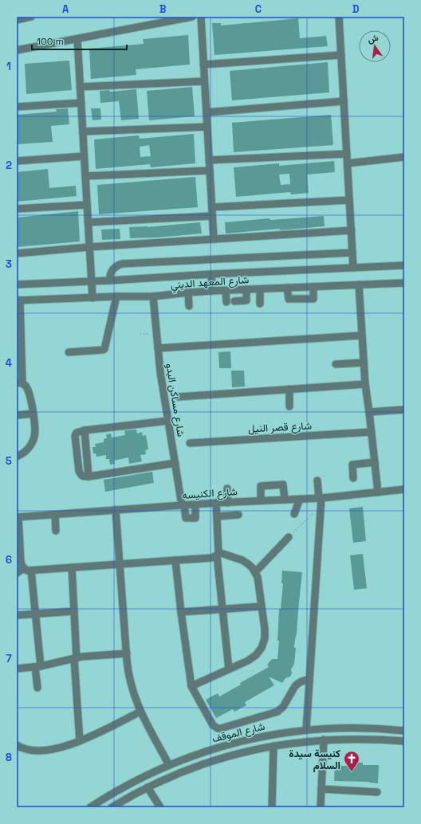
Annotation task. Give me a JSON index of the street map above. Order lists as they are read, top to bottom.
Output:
{
  "streets": {
    "street": [
      "شارع المعهد الديني",
      "شارع مساكن البدو",
      "شارع قصر النيل",
      "شارع الكنيسه",
      "شارع الموقف"
    ]
  },
  "crossings": [
    ["شارع المعهد الديني", "شارع مساكن البدو"],
    ["شارع مساكن البدو", "شارع الكنيسه"]
  ],
  "places": {
    "church": ["كنيسة سيدة السلام"]
  },
  "scale_bar": "100 m",
  "north": "top",
  "grid": {
    "columns": [
      "A",
      "B",
      "C",
      "D"
    ],
    "rows": [
      "1",
      "2",
      "3",
      "4",
      "5",
      "6",
      "7",
      "8"
    ]
  }
}
